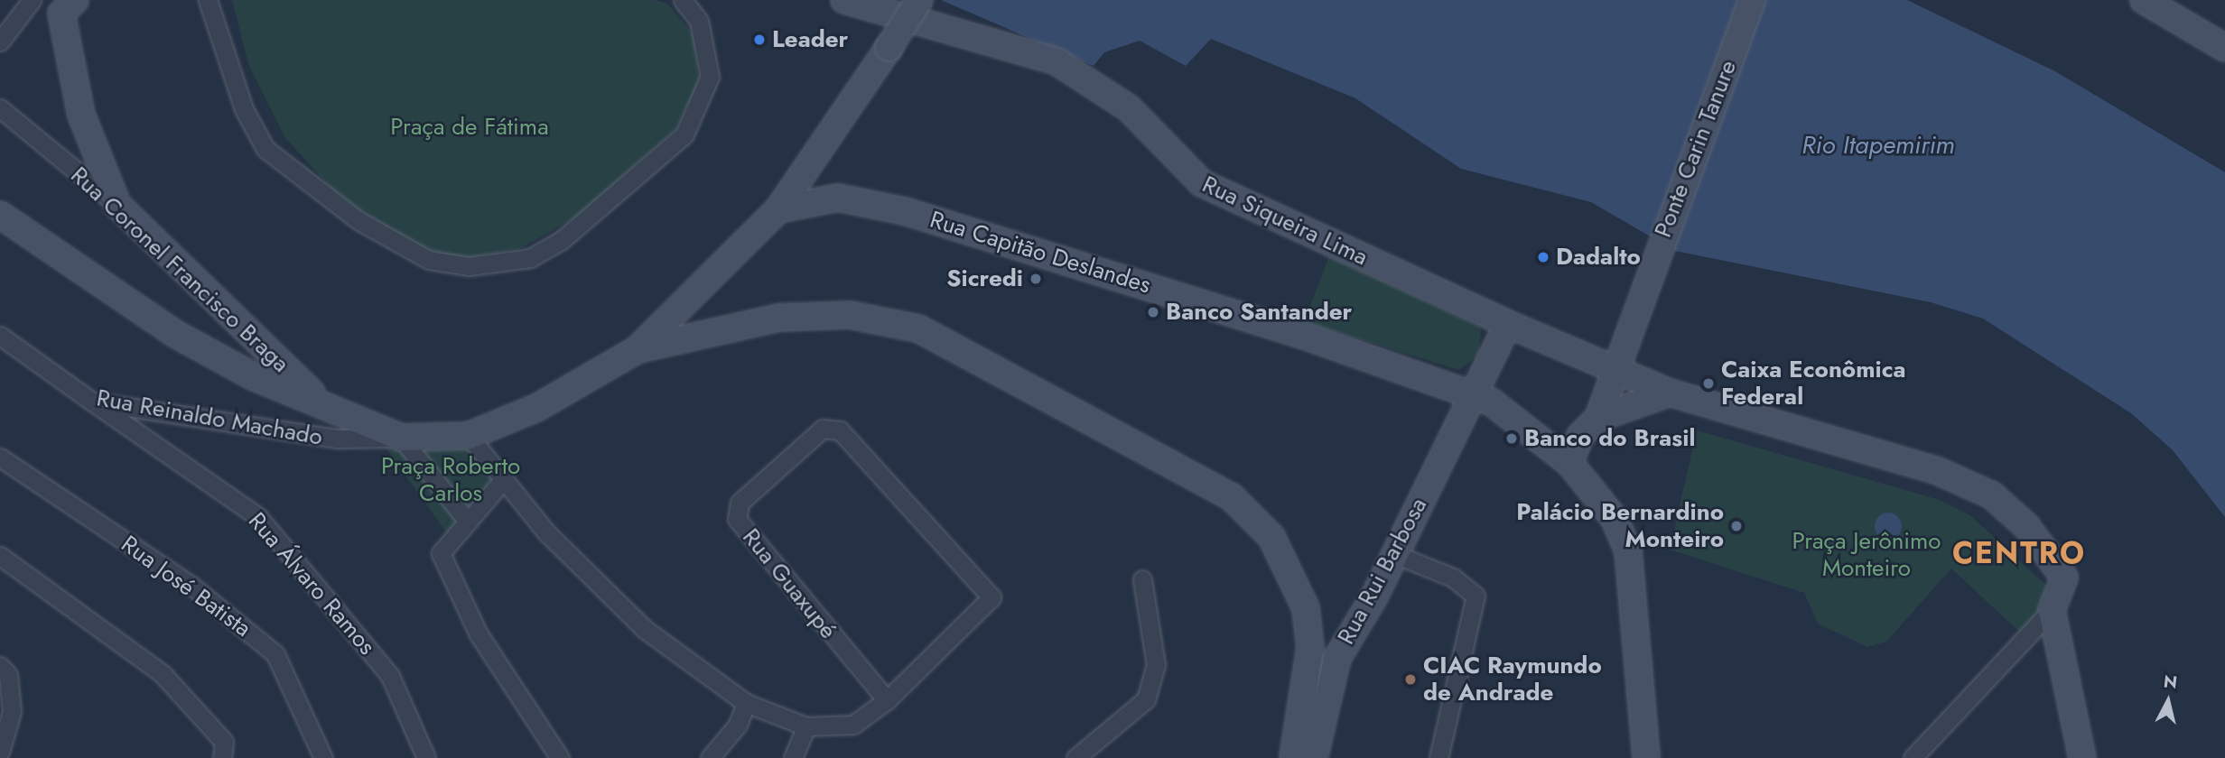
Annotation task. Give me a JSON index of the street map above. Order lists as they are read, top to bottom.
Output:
{
  "streets": {
    "main road": [
      "Ponte Carin Tanure",
      "Rua Siqueira Lima",
      "Rua Capitão Deslandes",
      "Rua Coronel Francisco Braga",
      "Rua Rui Barbosa"
    ],
    "street": [
      "Rua Reinaldo Machado",
      "Rua Álvaro Ramos",
      "Rua Guaxupé",
      "Rua José Batista"
    ]
  },
  "crossings": [
    ["Rua Capitão Deslandes", "Rua Rui Barbosa"],
    ["Rua Reinaldo Machado", "Rua Álvaro Ramos"]
  ],
  "districts": ["CENTRO"],
  "water": ["Rio Itapemirim"],
  "parks": ["Praça de Fátima", "Praça Roberto Carlos", "Praça Jerônimo Monteiro"],
  "places": [
    "Leader",
    "Dadalto",
    "Sicredi",
    "Banco Santander",
    "Caixa Econômica Federal",
    "Banco do Brasil",
    "Palácio Bernardino Monteiro",
    "CIAC Raymundo de Andrade"
  ],
  "north": "top"
}
